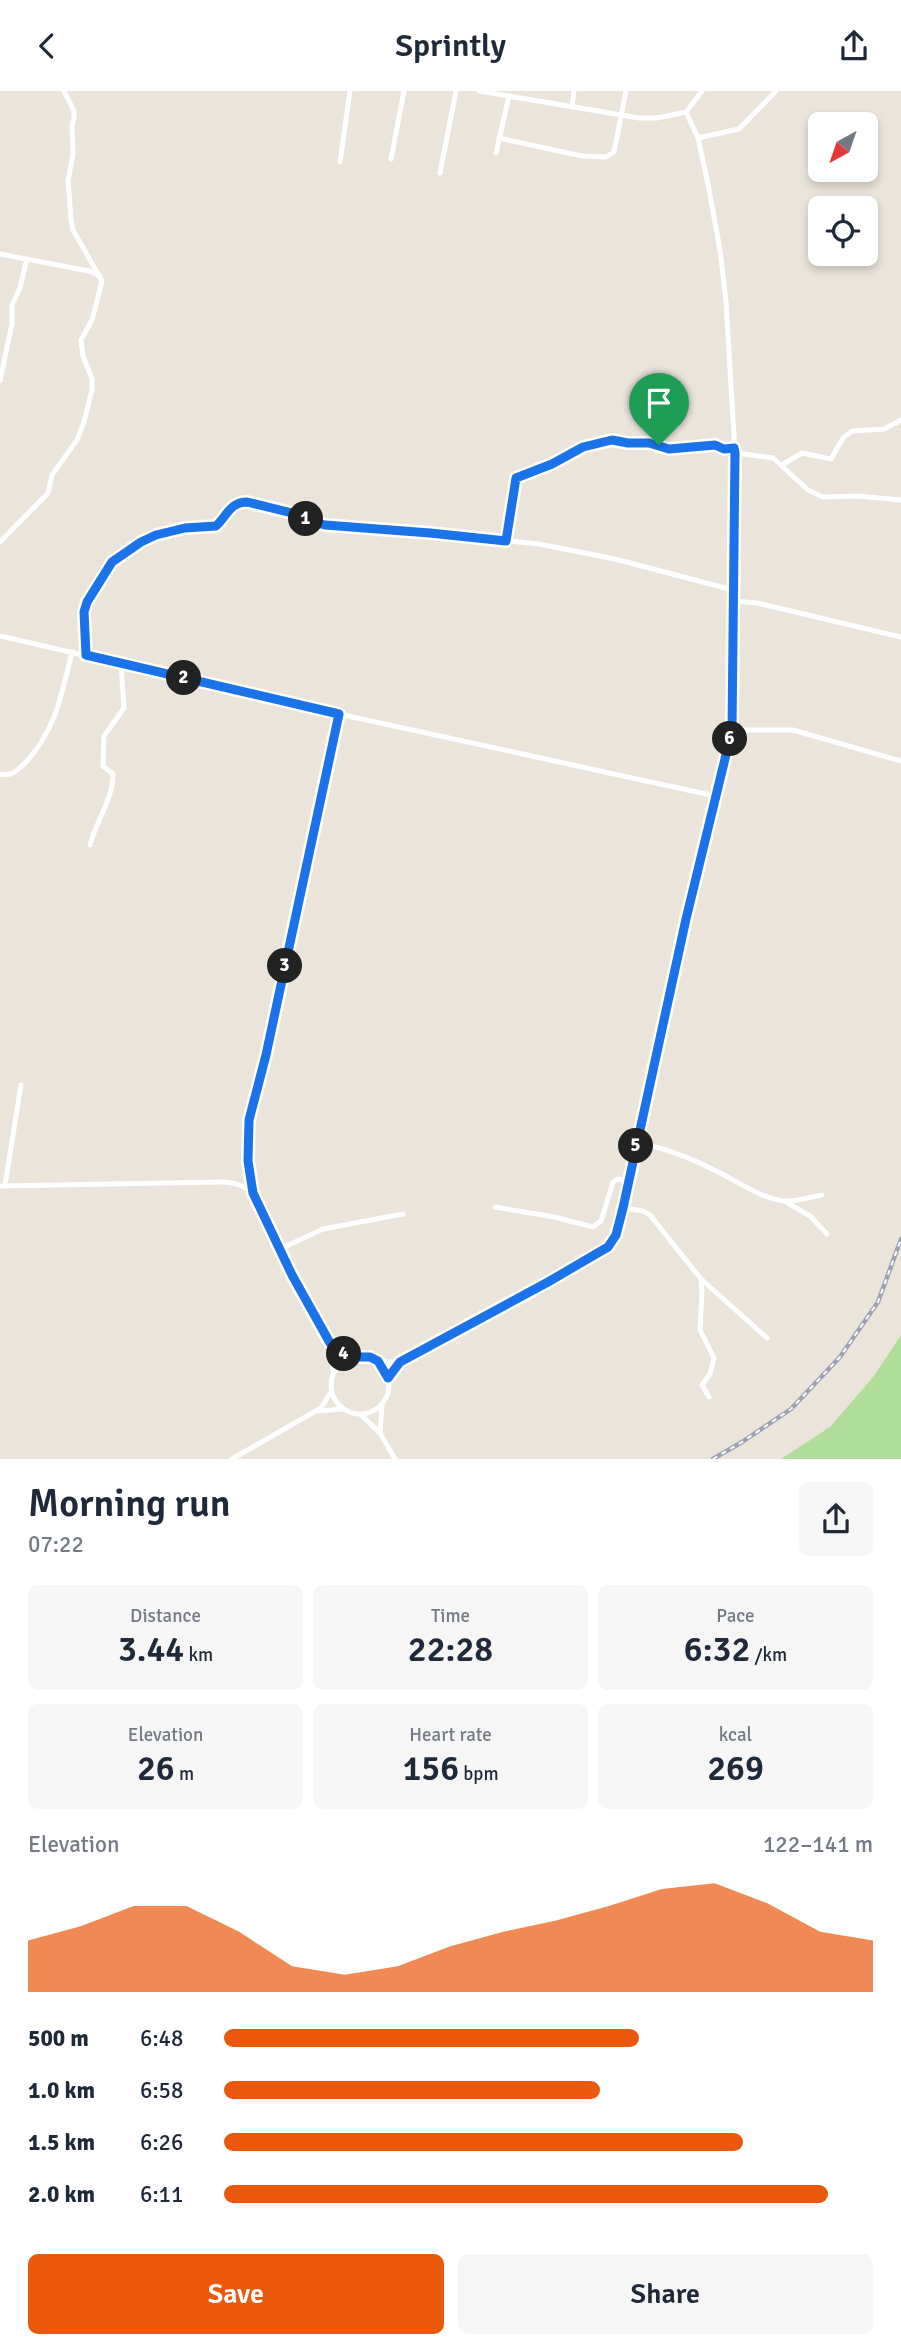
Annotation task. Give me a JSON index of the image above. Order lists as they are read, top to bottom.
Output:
{
  "north": "bottom left",
  "page": {
    "header": "Sprintly",
    "pins": [
      "1",
      "2",
      "6",
      "3",
      "5",
      "4"
    ],
    "heading": ["Morning run", "07:22"],
    "stats": [
      ["Distance", "3.44 km"],
      ["Time", "22:28"],
      ["Pace", "6:32 /km"],
      ["Elevation", "26 m"],
      ["Heart rate", "156 bpm"],
      ["kcal", "269"]
    ],
    "chart": ["Elevation", "122–141 m"],
    "list": [
      {
        "name": "500 m",
        "note": "6:48"
      },
      {
        "name": "1.0 km",
        "note": "6:58"
      },
      {
        "name": "1.5 km",
        "note": "6:26"
      },
      {
        "name": "2.0 km",
        "note": "6:11"
      }
    ],
    "buttons": ["Save", "Share"]
  }
}
